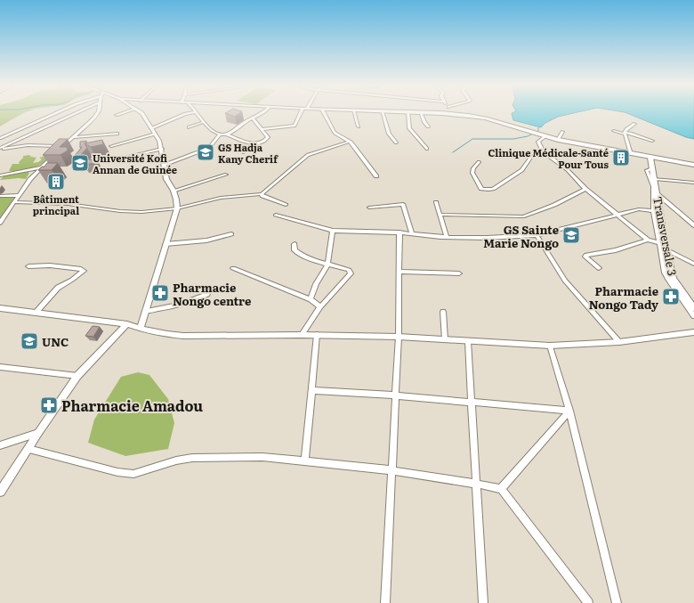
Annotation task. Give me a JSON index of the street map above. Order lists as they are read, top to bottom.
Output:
{
  "streets": {
    "main road": ["Transversale 3"]
  },
  "places": {
    "school or university": [
      "GS Hadja Kany Cherif",
      "Université Kofi Annan de Guinée",
      "GS Sainte Marie Nongo",
      "UNC"
    ],
    "building": ["Clinique Médicale-Santé Pour Tous", "Bâtiment principal"],
    "pharmacy": ["Pharmacie Nongo centre", "Pharmacie Nongo Tady", "Pharmacie Amadou"]
  }
}
